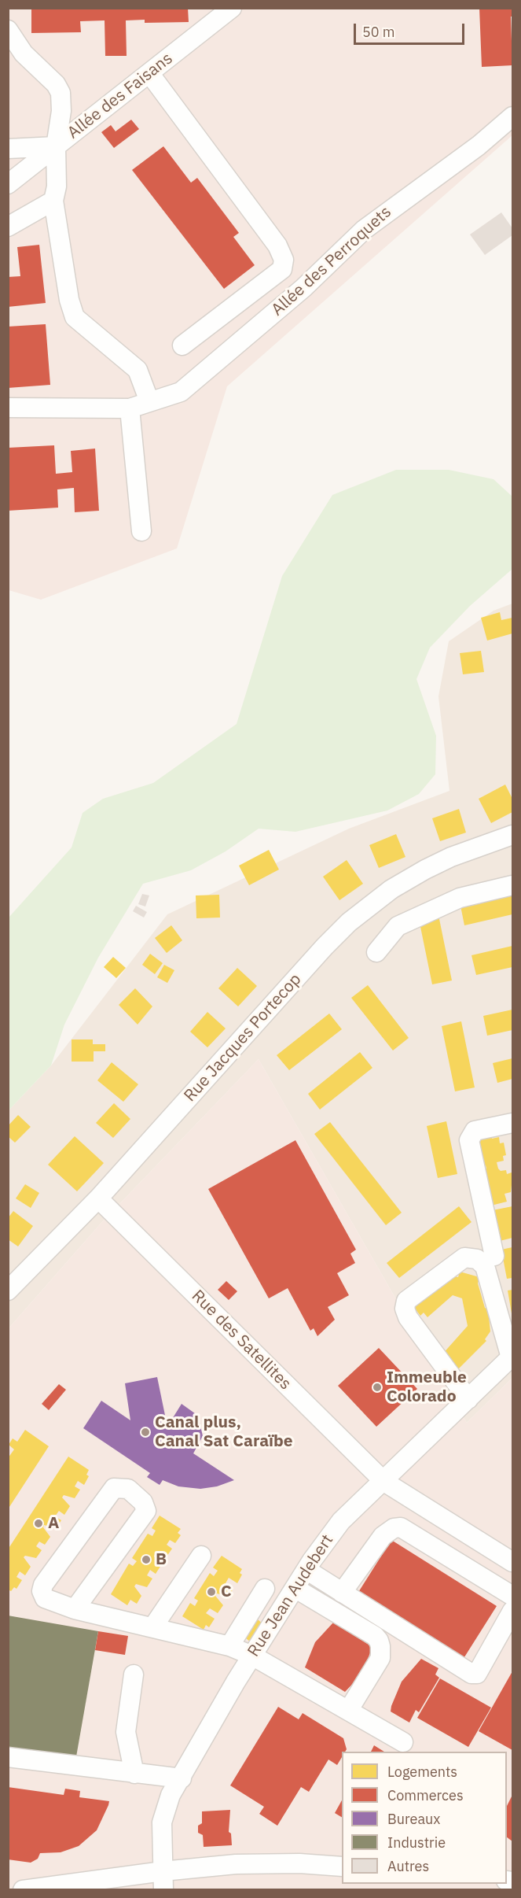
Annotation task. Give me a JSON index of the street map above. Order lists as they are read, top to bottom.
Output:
{
  "streets": {
    "street": [
      "Allée des Faisans",
      "Allée des Perroquets",
      "Rue Jacques Portecop",
      "Rue des Satellites",
      "Rue Jean Audebert"
    ]
  },
  "crossings": [
    ["Rue Jacques Portecop", "Rue des Satellites"],
    ["Rue des Satellites", "Rue Jean Audebert"]
  ],
  "places": [
    "Immeuble Colorado",
    "Canal plus, Canal Sat Caraïbe",
    "A",
    "B",
    "C"
  ],
  "legend": [
    "Logements",
    "Commerces",
    "Bureaux",
    "Industrie",
    "Autres"
  ],
  "scale_bar": "50 m"
}
